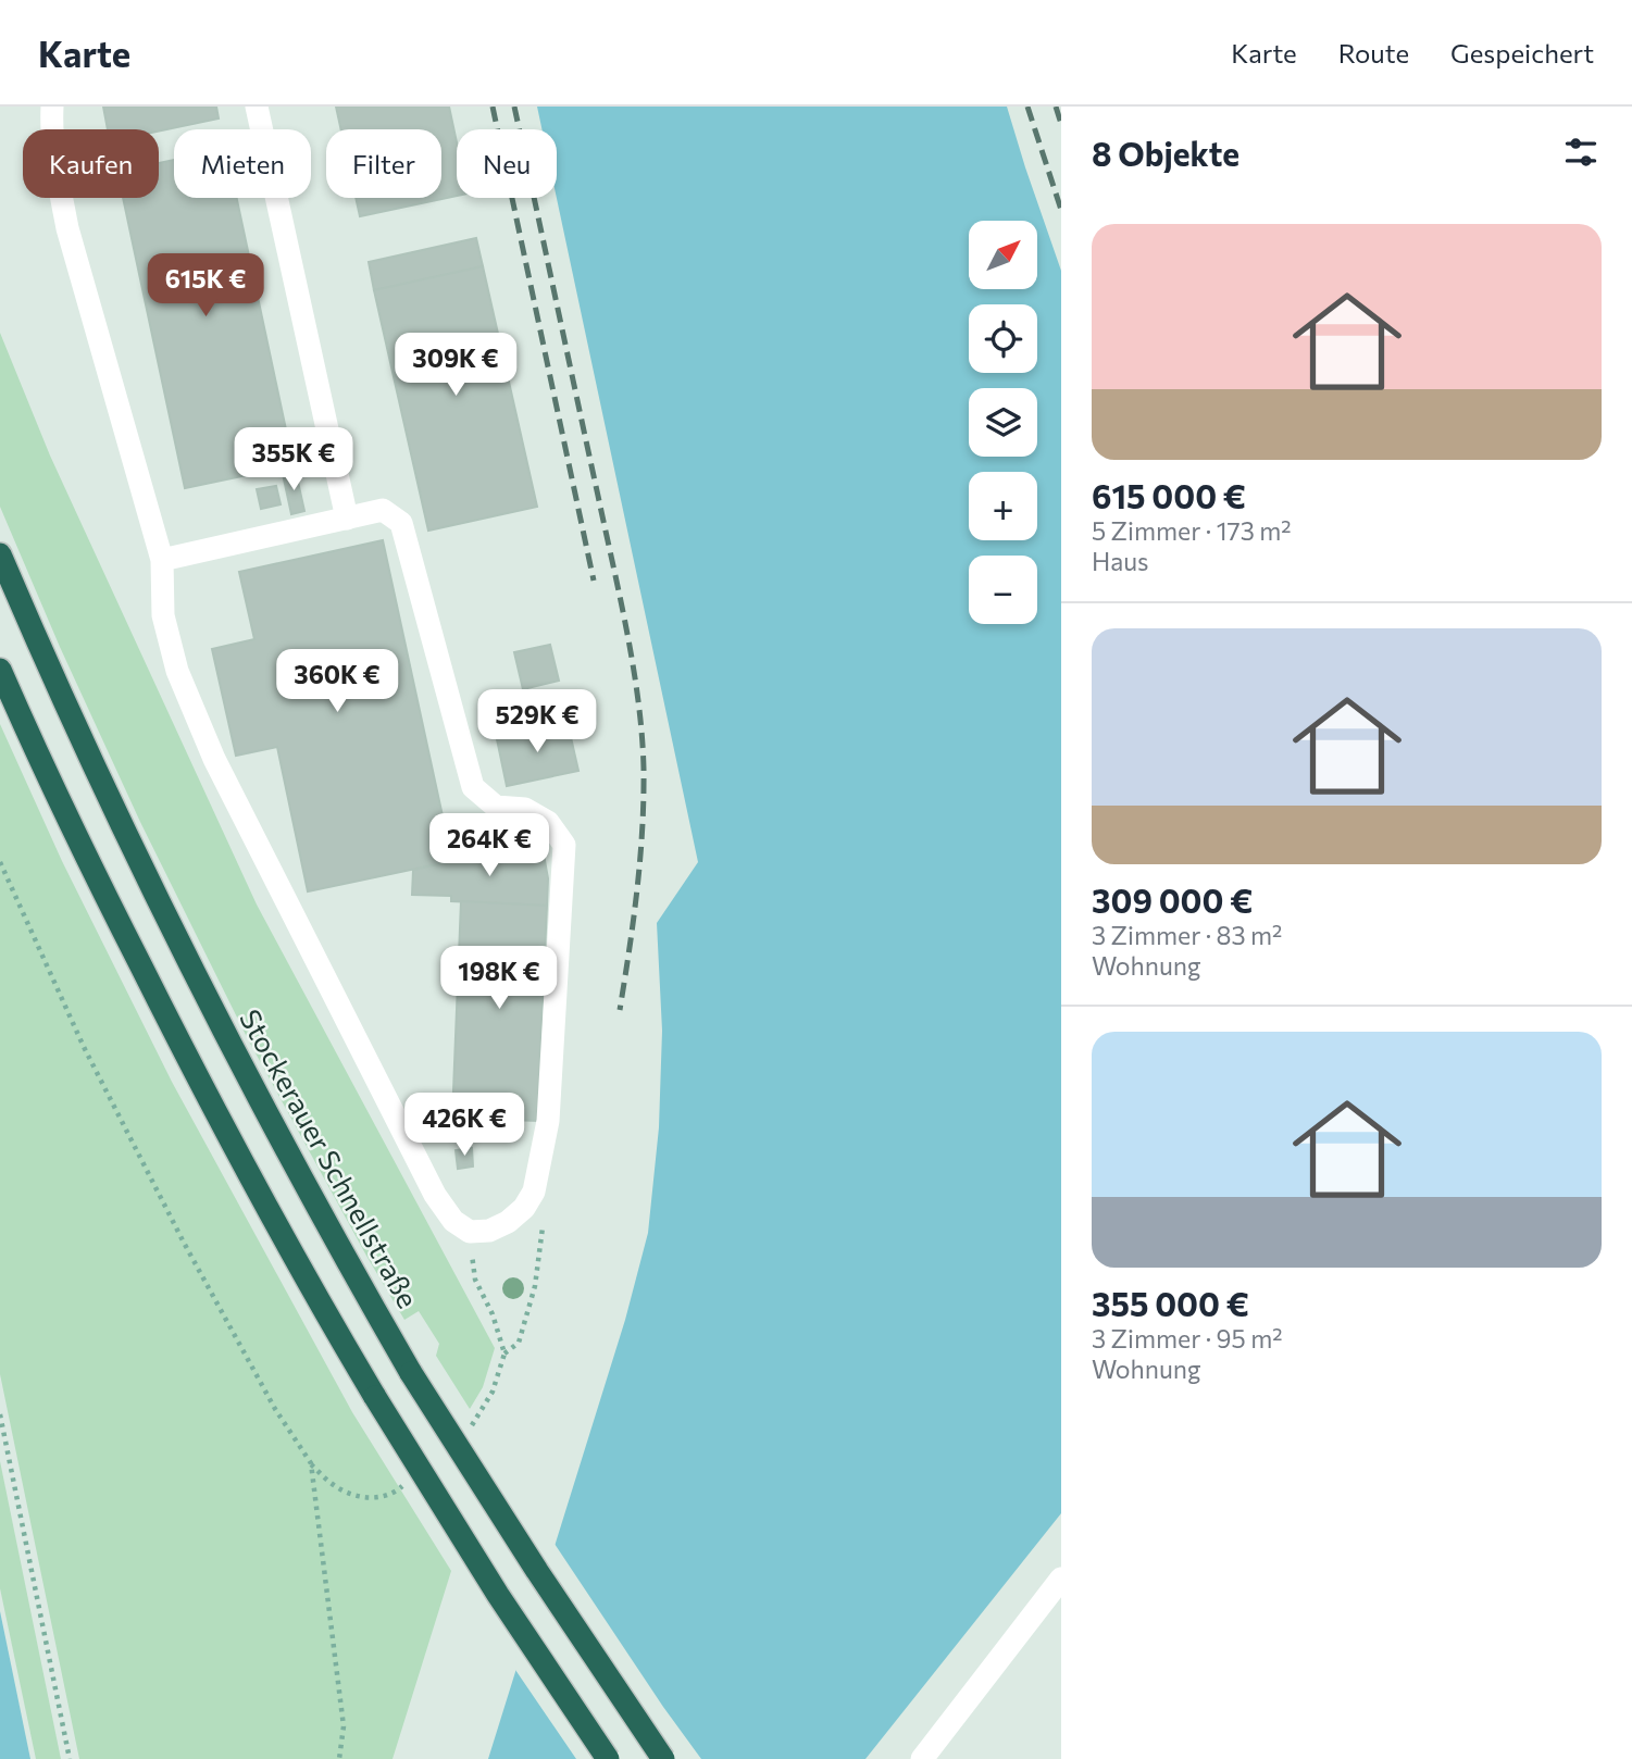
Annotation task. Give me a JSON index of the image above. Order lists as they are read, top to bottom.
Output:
{
  "streets": {
    "highway": ["Stockerauer Schnellstraße"]
  },
  "north": "top right",
  "page": {
    "header": "Karte",
    "nav": ["Karte", "Route", "Gespeichert"],
    "heading": "8 Objekte",
    "chip": [
      "Kaufen",
      "Mieten",
      "Filter",
      "Neu"
    ],
    "list": [
      {
        "name": "615 000 €",
        "note": "5 Zimmer · 173 m² · Haus"
      },
      {
        "name": "309 000 €",
        "note": "3 Zimmer · 83 m² · Wohnung"
      },
      {
        "name": "355 000 €",
        "note": "3 Zimmer · 95 m² · Wohnung"
      }
    ],
    "map_buttons": ["+", "−"],
    "price": [
      "615K €",
      "309K €",
      "355K €",
      "360K €",
      "529K €",
      "264K €",
      "198K €",
      "426K €"
    ]
  }
}
